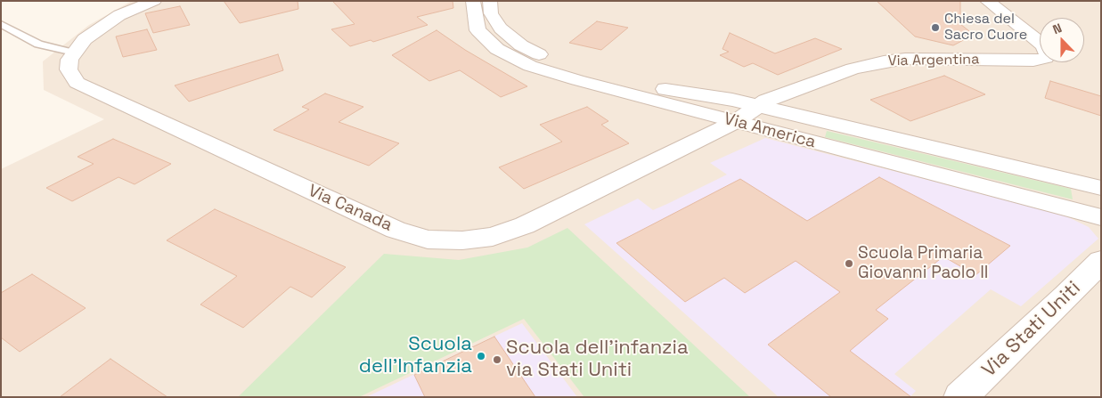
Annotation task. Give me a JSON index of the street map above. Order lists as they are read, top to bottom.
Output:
{
  "streets": {
    "street": [
      "Via Argentina",
      "Via America",
      "Via Canada",
      "Via Stati Uniti"
    ]
  },
  "crossings": [
    ["Via Argentina", "Via America"],
    ["Via Argentina", "Via Canada"],
    ["Via America", "Via Canada"]
  ],
  "places": [
    "Chiesa del Sacro Cuore",
    "Scuola Primaria Giovanni Paolo II",
    "Scuola dell'Infanzia",
    "Scuola dell'infanzia via Stati Uniti"
  ],
  "north": "top"
}
